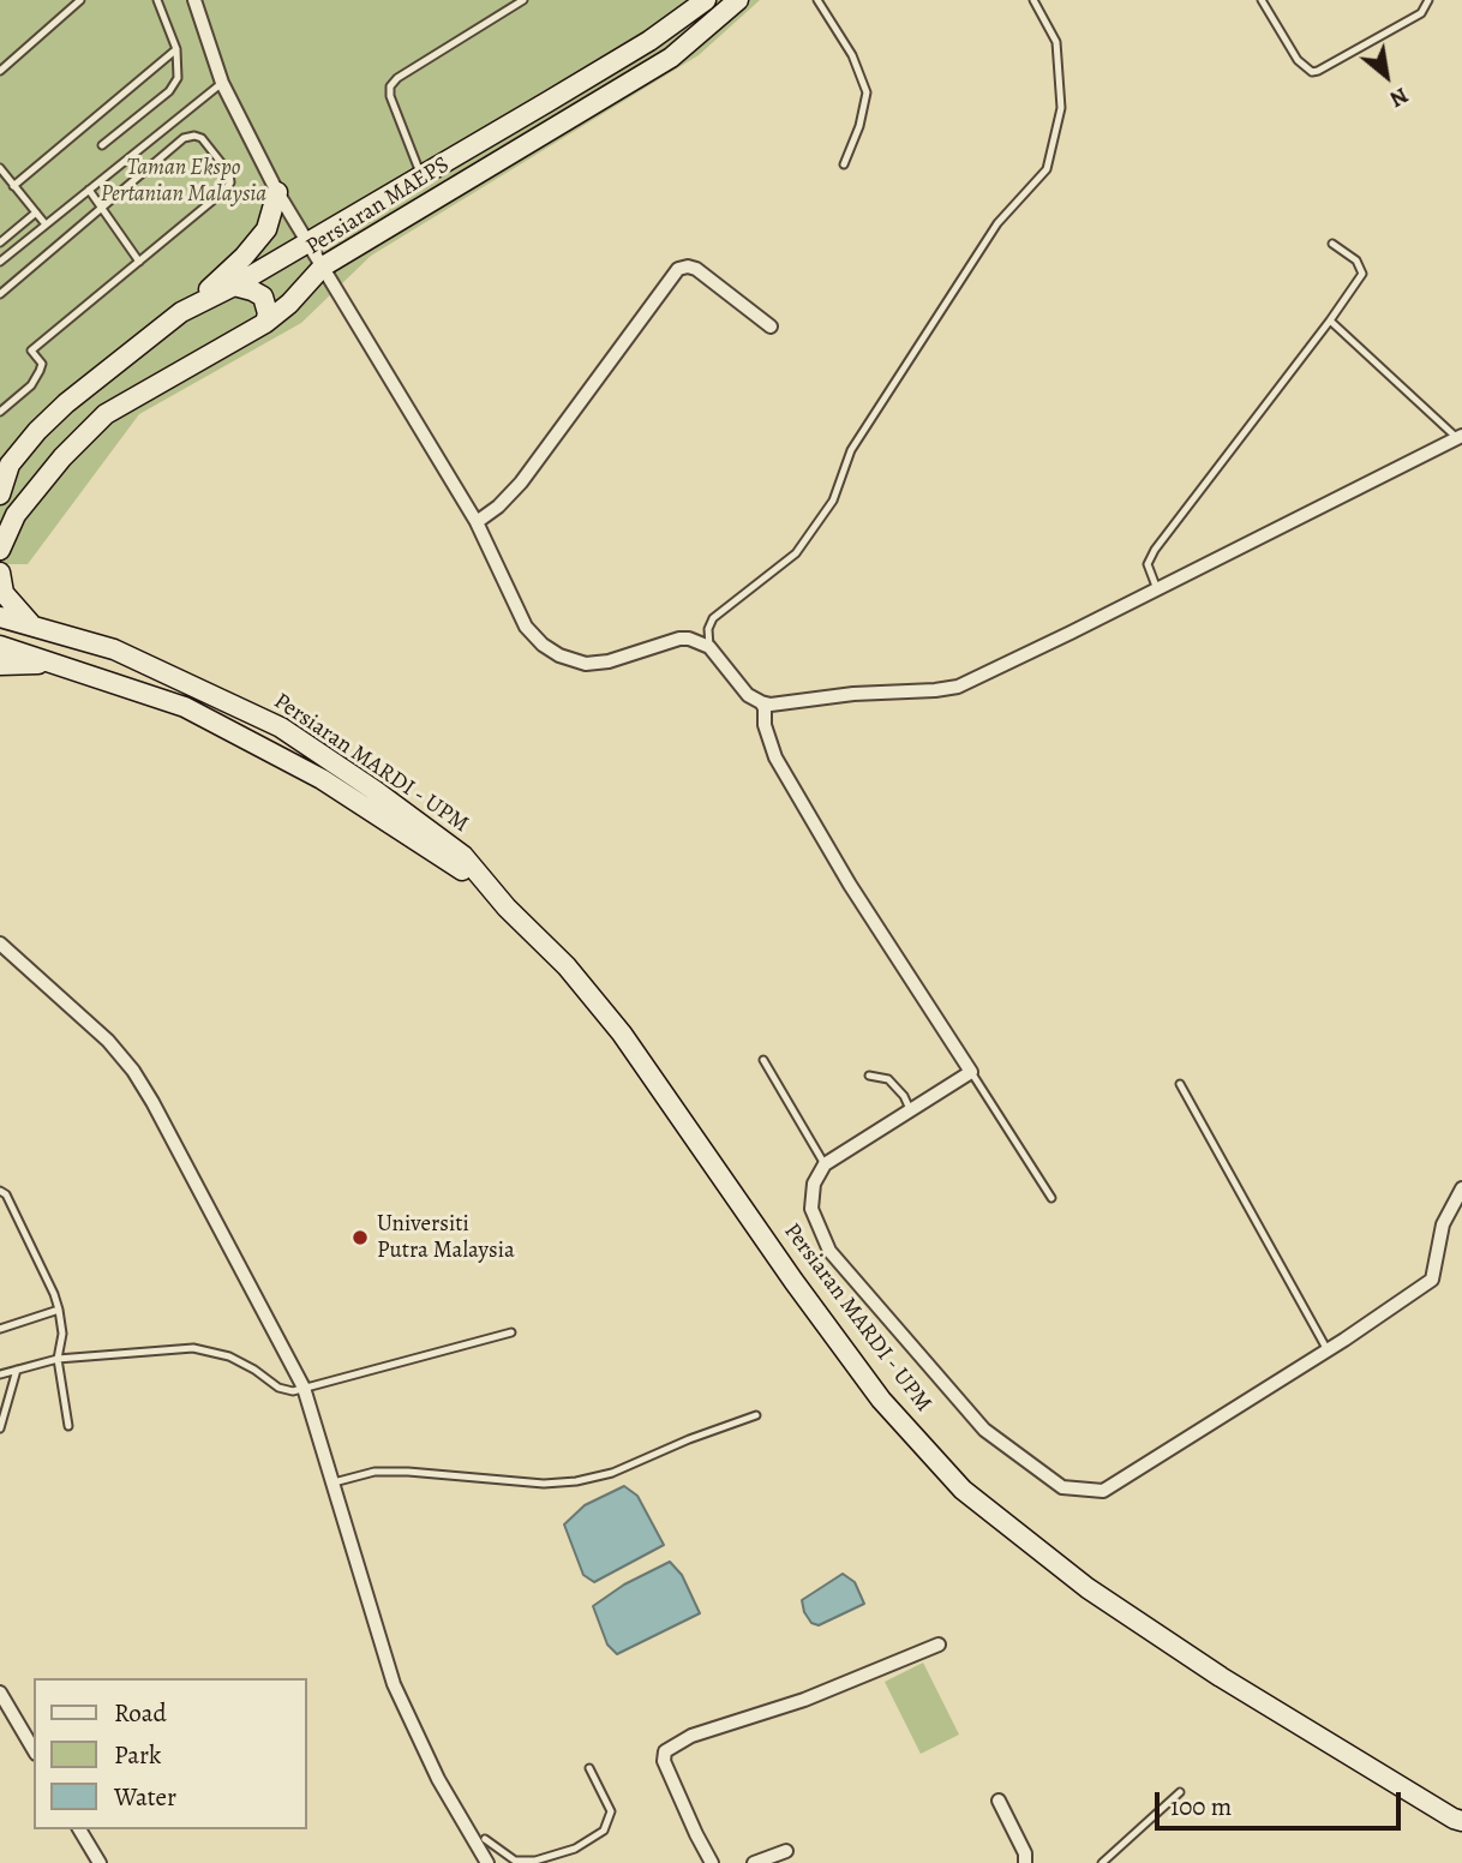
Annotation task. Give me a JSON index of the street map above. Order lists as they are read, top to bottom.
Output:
{
  "streets": {
    "street": ["Persiaran MAEPS", "Persiaran MARDI - UPM"]
  },
  "parks": ["Taman Ekspo Pertanian Malaysia"],
  "places": ["Universiti Putra Malaysia"],
  "legend": ["Road", "Park", "Water"],
  "scale_bar": "100 m",
  "north": "bottom right"
}
